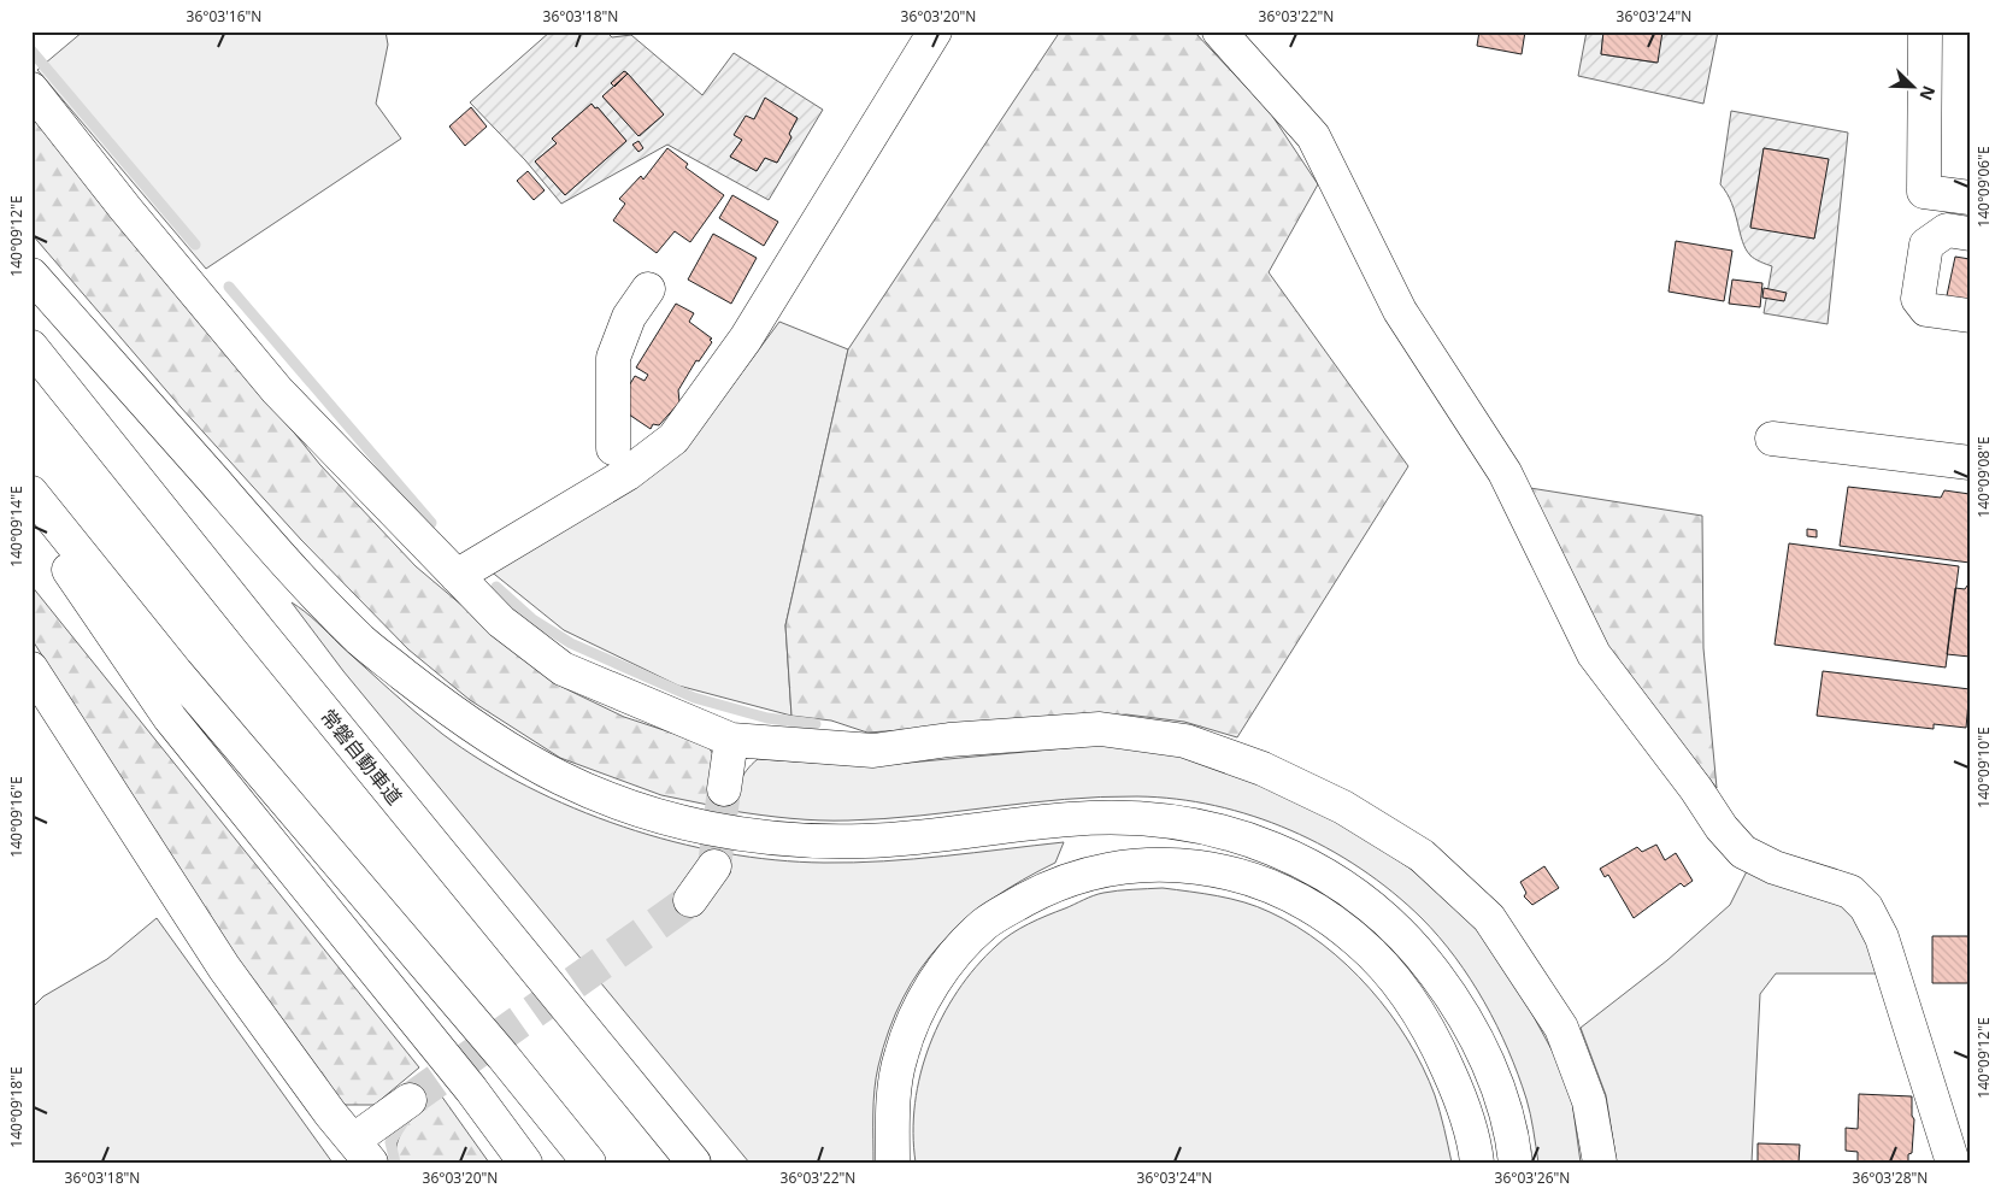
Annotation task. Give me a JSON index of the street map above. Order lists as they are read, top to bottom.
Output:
{
  "streets": {
    "main road": ["常磐自動車道"]
  },
  "north": "bottom right",
  "coordinates": [
    "36°03'16\"N",
    "36°03'18\"N",
    "36°03'20\"N",
    "36°03'22\"N",
    "36°03'24\"N",
    "140°09'06\"E",
    "140°09'12\"E",
    "140°09'08\"E",
    "140°09'14\"E",
    "140°09'10\"E",
    "140°09'16\"E",
    "140°09'18\"E",
    "36°03'26\"N",
    "36°03'28\"N"
  ]
}
